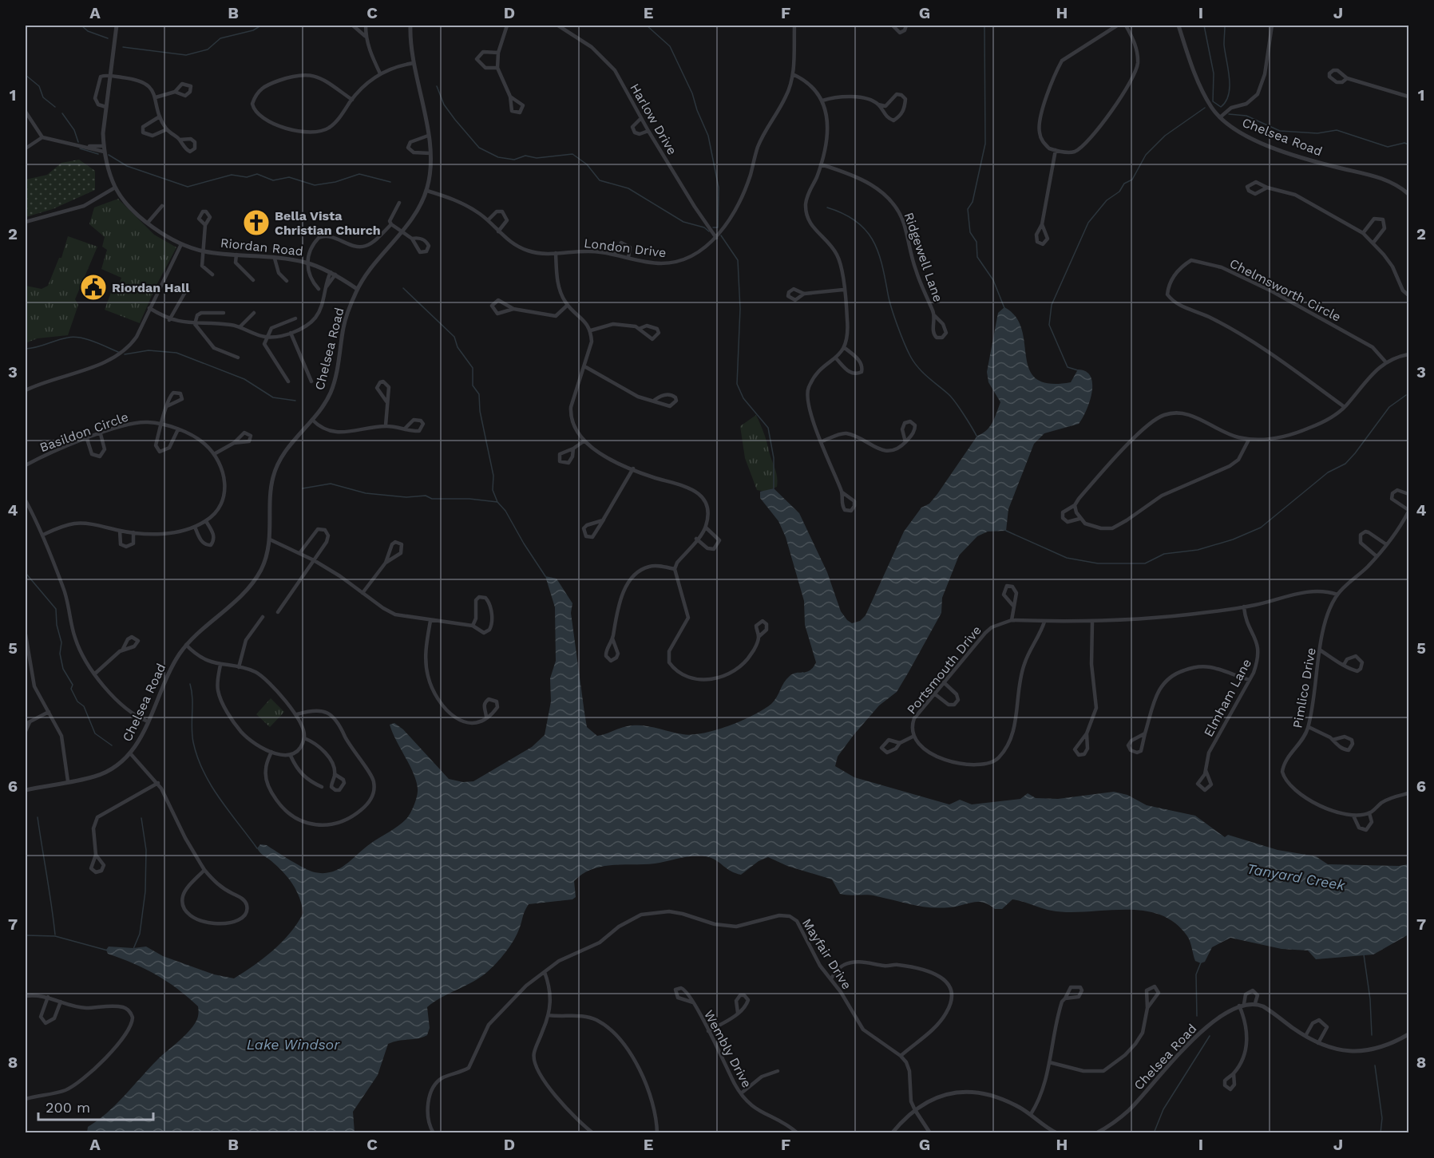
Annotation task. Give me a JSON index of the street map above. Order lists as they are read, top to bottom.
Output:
{
  "streets": {
    "street": [
      "Harlow Drive",
      "Chelsea Road",
      "Riordan Road",
      "London Drive",
      "Ridgewell Lane",
      "Chelmsworth Circle",
      "Basildon Circle",
      "Portsmouth Drive",
      "Pimlico Drive",
      "Elmham Lane",
      "Mayfair Drive",
      "Wembly Drive"
    ]
  },
  "crossings": [
    ["Harlow Drive", "London Drive"],
    ["Chelsea Road", "Riordan Road"],
    ["Chelsea Road", "London Drive"],
    ["Portsmouth Drive", "Pimlico Drive"],
    ["Portsmouth Drive", "Elmham Lane"]
  ],
  "water": ["Tanyard Creek", "Lake Windsor"],
  "places": {
    "church": ["Bella Vista Christian Church"],
    "public building": ["Riordan Hall"]
  },
  "scale_bar": "200 m",
  "grid": {
    "columns": [
      "A",
      "B",
      "C",
      "D",
      "E",
      "F",
      "G",
      "H",
      "I",
      "J"
    ],
    "rows": [
      "1",
      "2",
      "3",
      "4",
      "5",
      "6",
      "7",
      "8"
    ]
  }
}
